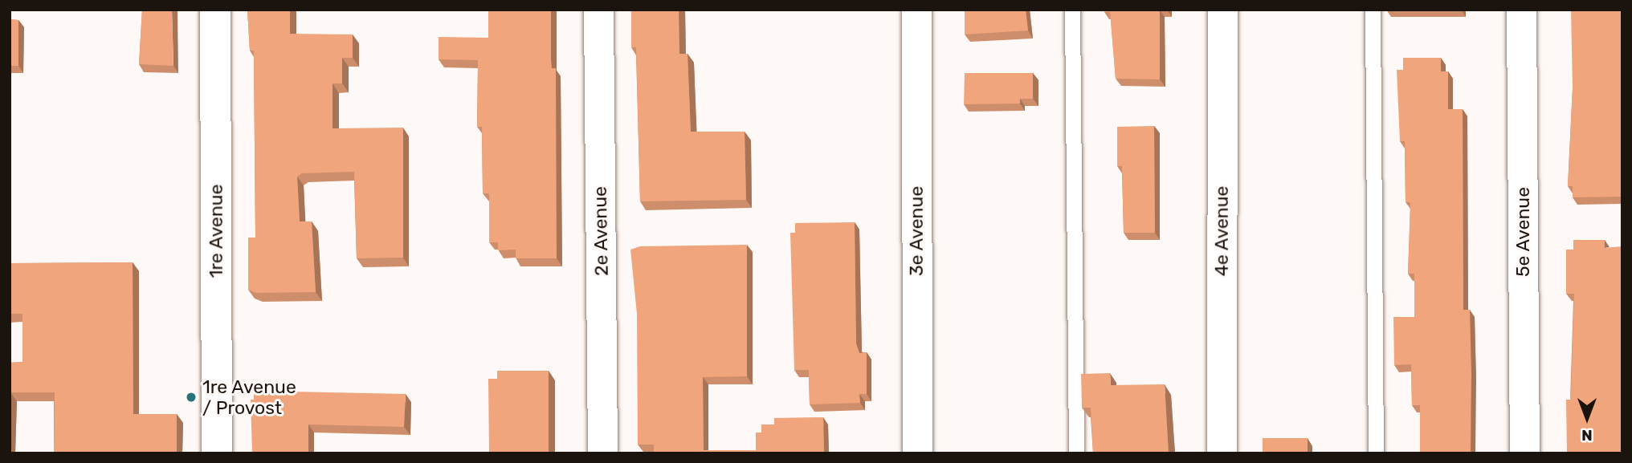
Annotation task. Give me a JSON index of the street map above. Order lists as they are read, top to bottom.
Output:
{
  "streets": {
    "street": [
      "1re Avenue",
      "2e Avenue",
      "3e Avenue",
      "4e Avenue",
      "5e Avenue"
    ]
  },
  "places": ["1re Avenue / Provost"],
  "north": "bottom"
}
